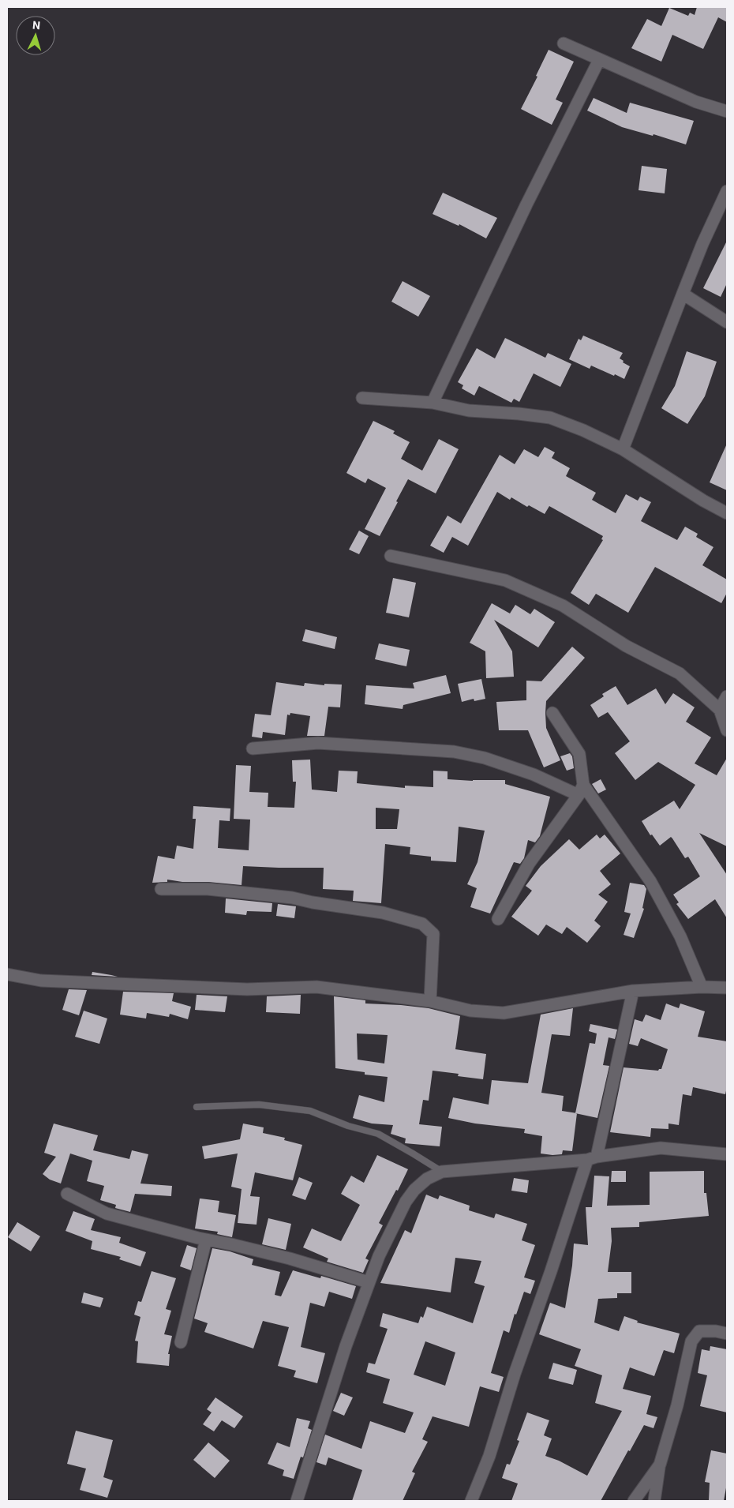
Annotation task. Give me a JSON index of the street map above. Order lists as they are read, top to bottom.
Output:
{
  "north": "top"
}
